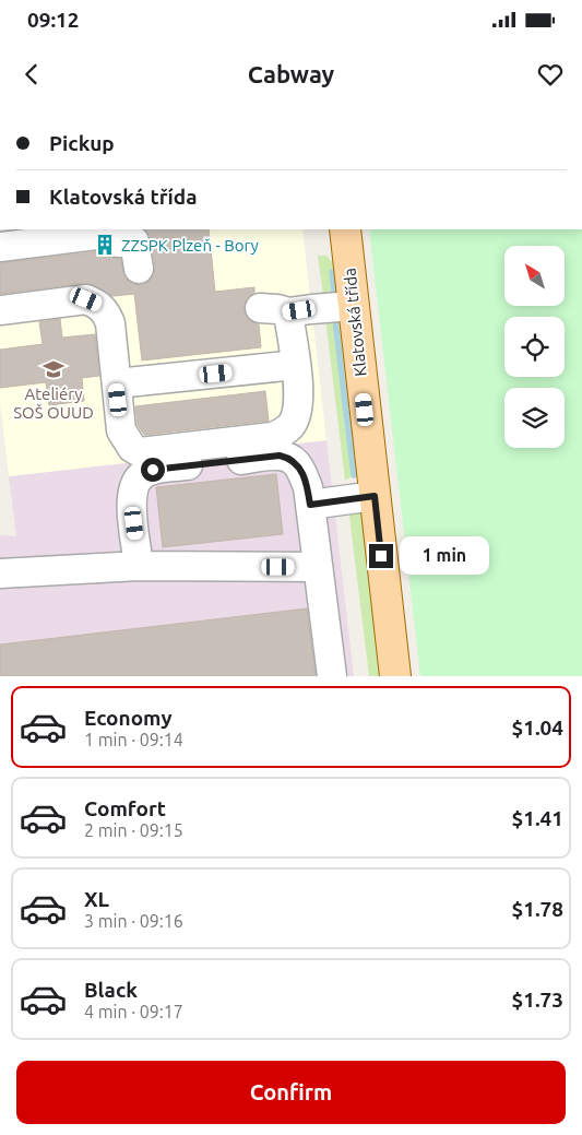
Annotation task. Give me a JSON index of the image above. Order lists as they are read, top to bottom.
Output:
{
  "streets": {
    "main road": ["Klatovská třída"]
  },
  "places": {
    "building": ["ZZSPK Plzeň - Bory"],
    "school or university": ["Ateliéry SOŠ OUUD"]
  },
  "north": "top left",
  "page": {
    "status": "09:12",
    "header": "Cabway",
    "banner": ["Pickup", "Klatovská třída"],
    "bubble": "1 min",
    "list": [
      {
        "name": "Economy",
        "note": "1 min · 09:14",
        "value": "$1.04"
      },
      {
        "name": "Comfort",
        "note": "2 min · 09:15",
        "value": "$1.41"
      },
      {
        "name": "XL",
        "note": "3 min · 09:16",
        "value": "$1.78"
      },
      {
        "name": "Black",
        "note": "4 min · 09:17",
        "value": "$1.73"
      }
    ],
    "buttons": "Confirm"
  }
}
